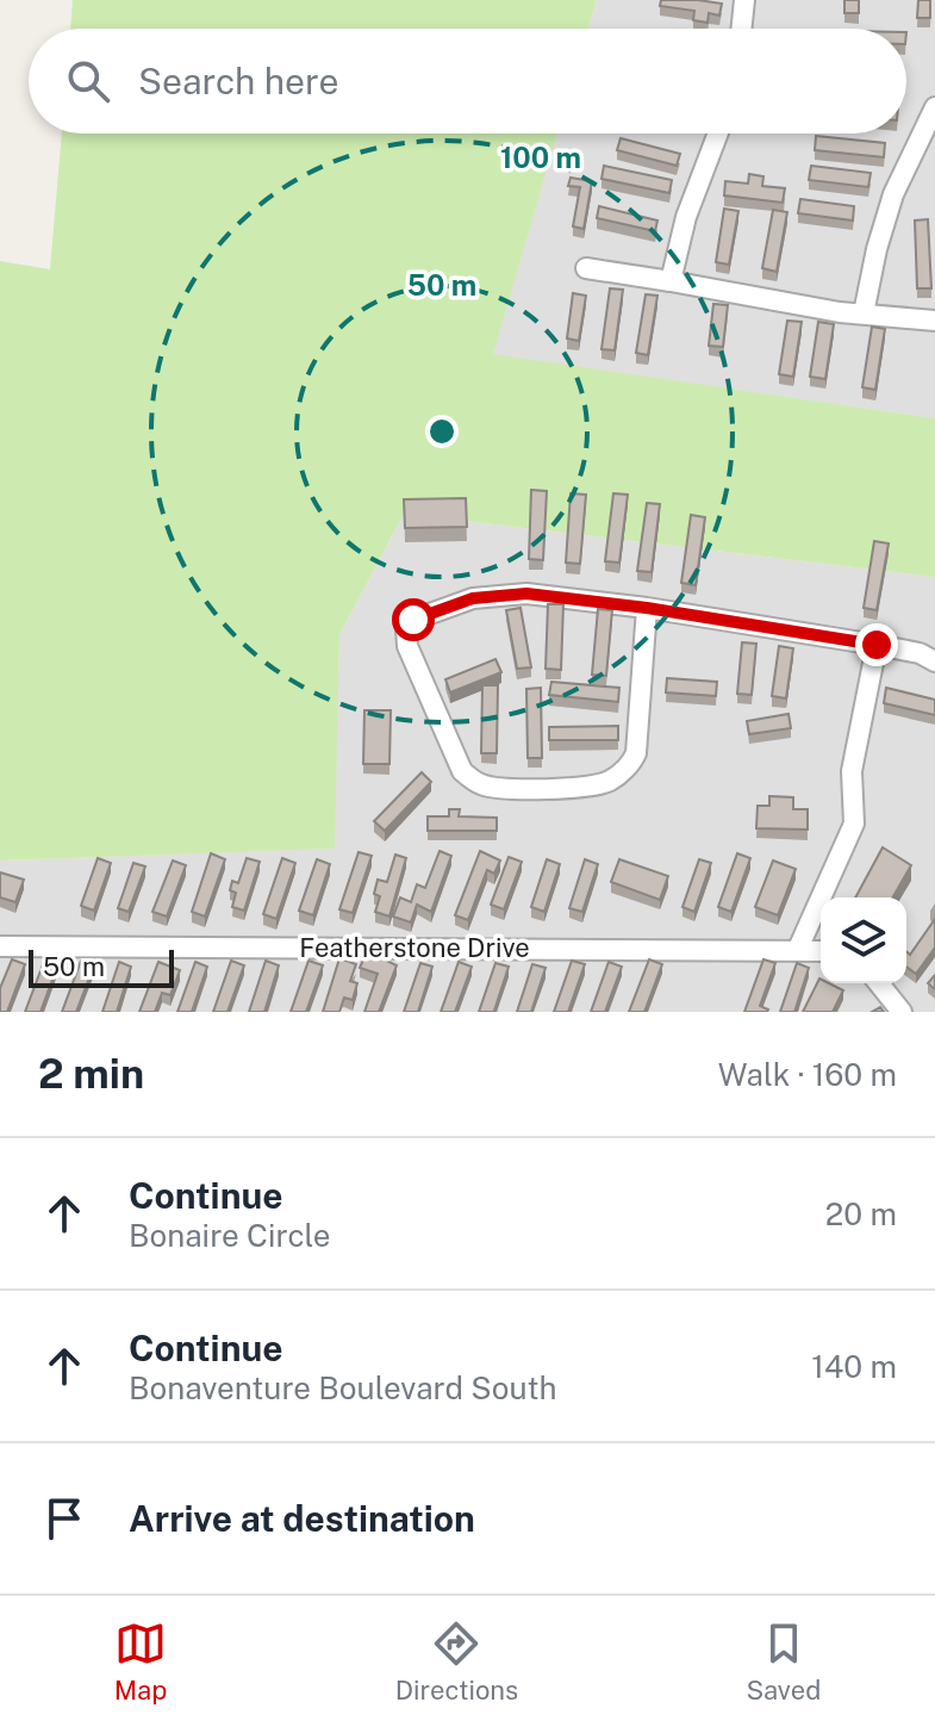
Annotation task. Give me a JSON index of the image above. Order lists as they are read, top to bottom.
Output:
{
  "streets": {
    "street": ["Featherstone Drive"]
  },
  "scale_bar": "50 m",
  "page": {
    "search": "Search here",
    "scale": "50 m",
    "heading": ["2 min", "Walk · 160 m"],
    "list": [
      ["Continue", "Bonaire Circle", "20 m"],
      ["Continue", "Bonaventure Boulevard South", "140 m"],
      "Arrive at destination"
    ],
    "nav": ["Map", "Directions", "Saved"]
  },
  "rings": ["100 m", "50 m"]
}
